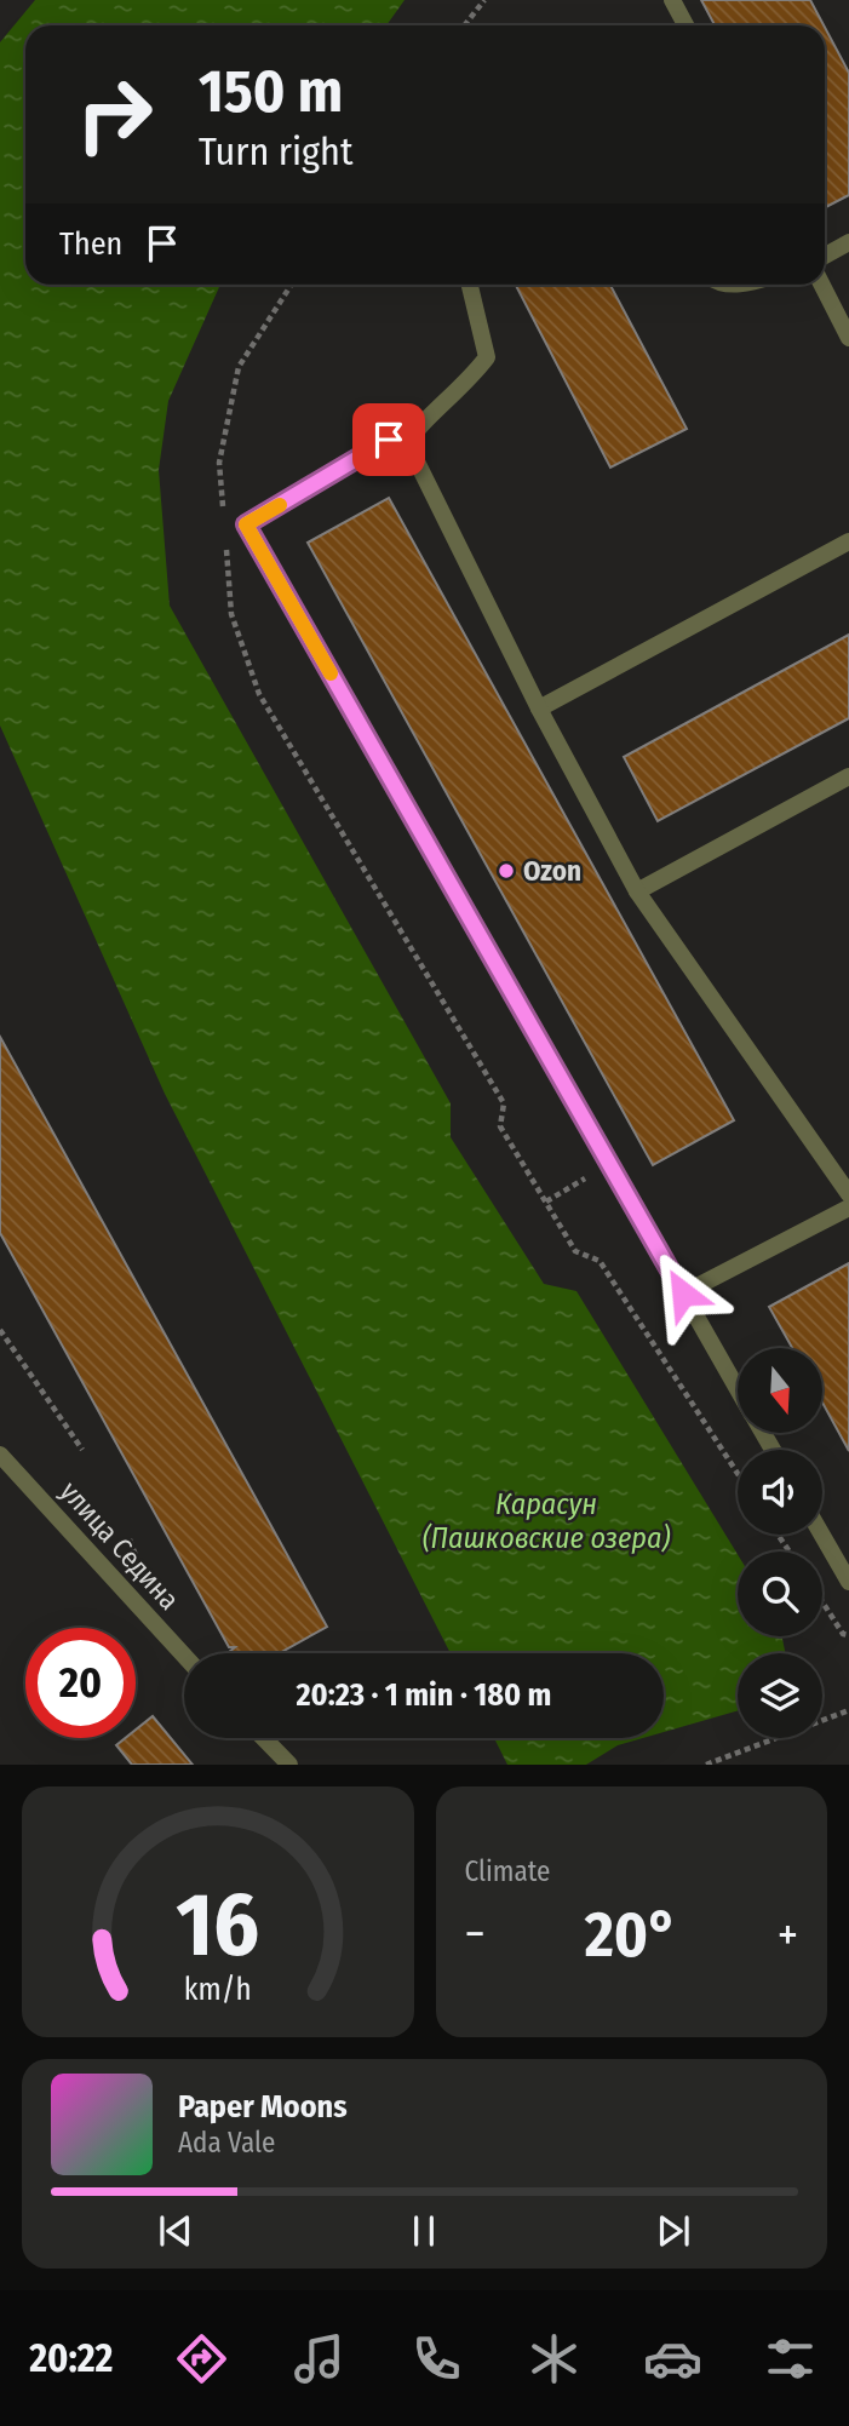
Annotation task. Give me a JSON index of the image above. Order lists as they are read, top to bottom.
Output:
{
  "streets": {
    "street": ["улица Седина"]
  },
  "water": ["Карасун (Пашковские озера)"],
  "places": ["Ozon"],
  "north": "bottom",
  "page": {
    "turn": ["150 m", "Turn right"],
    "then": "Then",
    "limit": "20",
    "trip": "20:23 · 1 min · 180 m",
    "tile": "Climate",
    "heat": ["−", "20°", "+"],
    "song": ["Paper Moons", "Ada Vale"],
    "tabs": "20:22",
    "gauge": ["16", "km/h"]
  }
}
